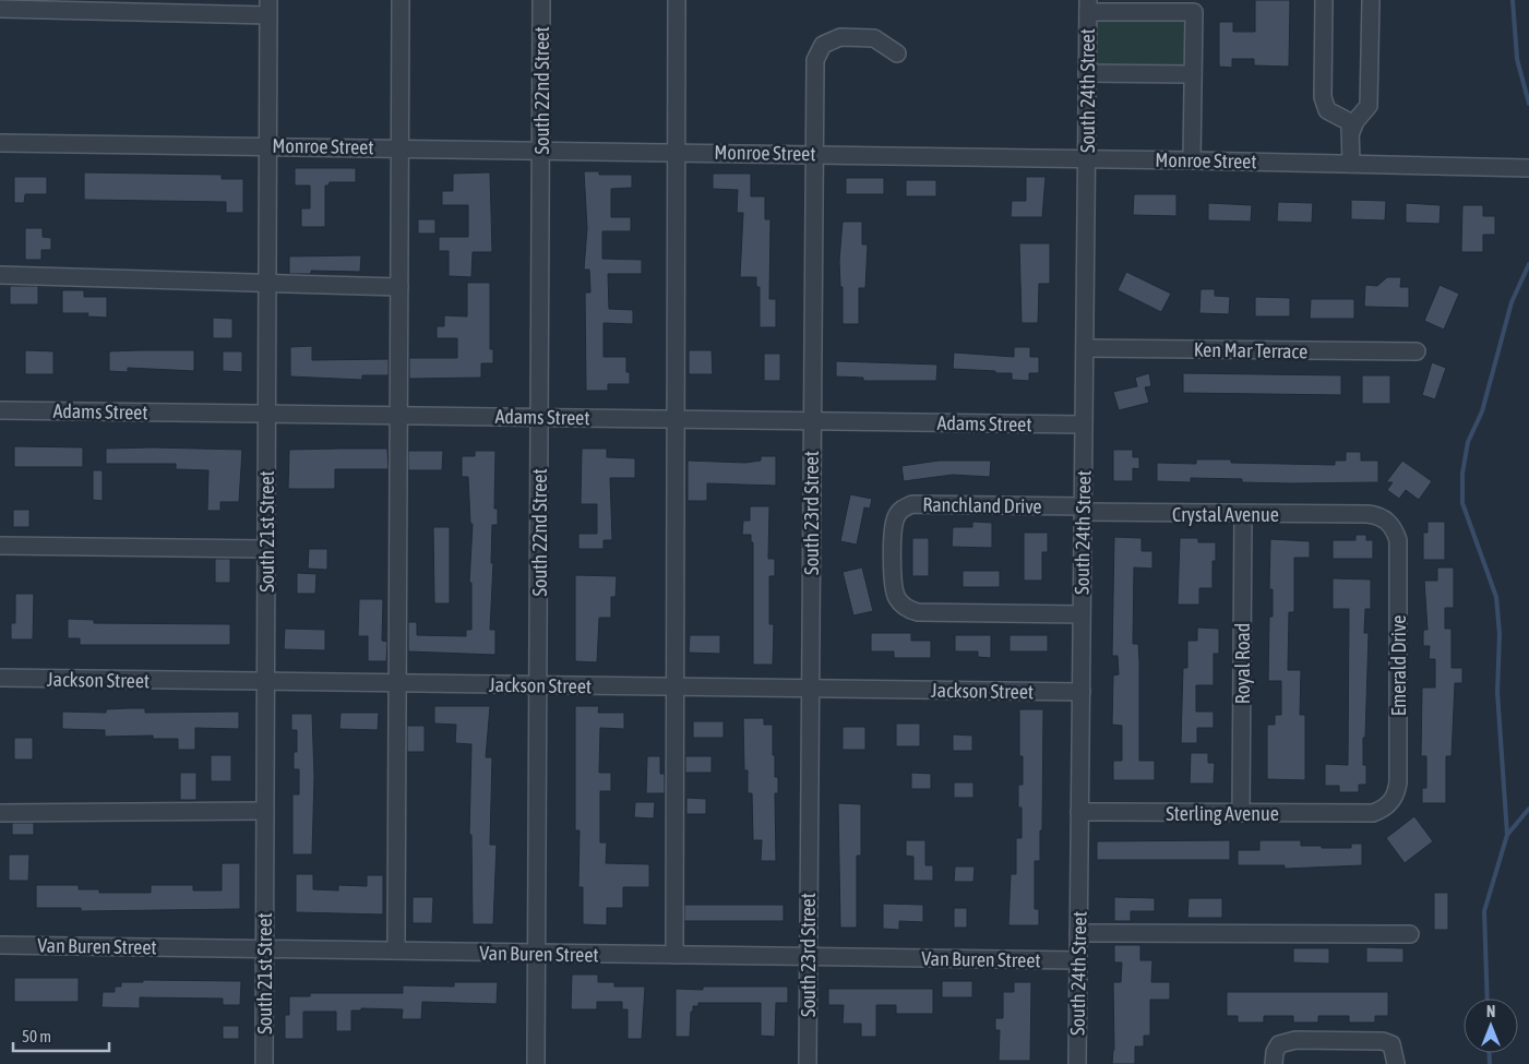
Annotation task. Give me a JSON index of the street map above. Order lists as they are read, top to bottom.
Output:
{
  "streets": {
    "street": [
      "South 22nd Street",
      "South 24th Street",
      "Monroe Street",
      "Ken Mar Terrace",
      "Adams Street",
      "Ranchland Drive",
      "South 23rd Street",
      "Crystal Avenue",
      "South 21st Street",
      "Royal Road",
      "Emerald Drive",
      "Jackson Street",
      "Sterling Avenue",
      "Van Buren Street"
    ]
  },
  "crossings": [
    ["South 22nd Street", "Monroe Street"],
    ["South 22nd Street", "Adams Street"],
    ["South 22nd Street", "Jackson Street"],
    ["South 22nd Street", "Van Buren Street"],
    ["South 24th Street", "Monroe Street"],
    ["South 24th Street", "Ken Mar Terrace"],
    ["South 24th Street", "Adams Street"],
    ["South 24th Street", "Ranchland Drive"],
    ["South 24th Street", "Crystal Avenue"],
    ["South 24th Street", "Jackson Street"],
    ["South 24th Street", "Sterling Avenue"],
    ["South 24th Street", "Van Buren Street"],
    ["Monroe Street", "South 23rd Street"],
    ["Monroe Street", "South 21st Street"],
    ["Adams Street", "South 23rd Street"],
    ["Adams Street", "South 21st Street"],
    ["Ranchland Drive", "Crystal Avenue"],
    ["South 23rd Street", "Jackson Street"],
    ["South 23rd Street", "Van Buren Street"],
    ["Crystal Avenue", "Royal Road"],
    ["Crystal Avenue", "Emerald Drive"],
    ["South 21st Street", "Jackson Street"],
    ["South 21st Street", "Van Buren Street"],
    ["Royal Road", "Sterling Avenue"],
    ["Emerald Drive", "Sterling Avenue"]
  ],
  "scale_bar": "50 m",
  "north": "top"
}
